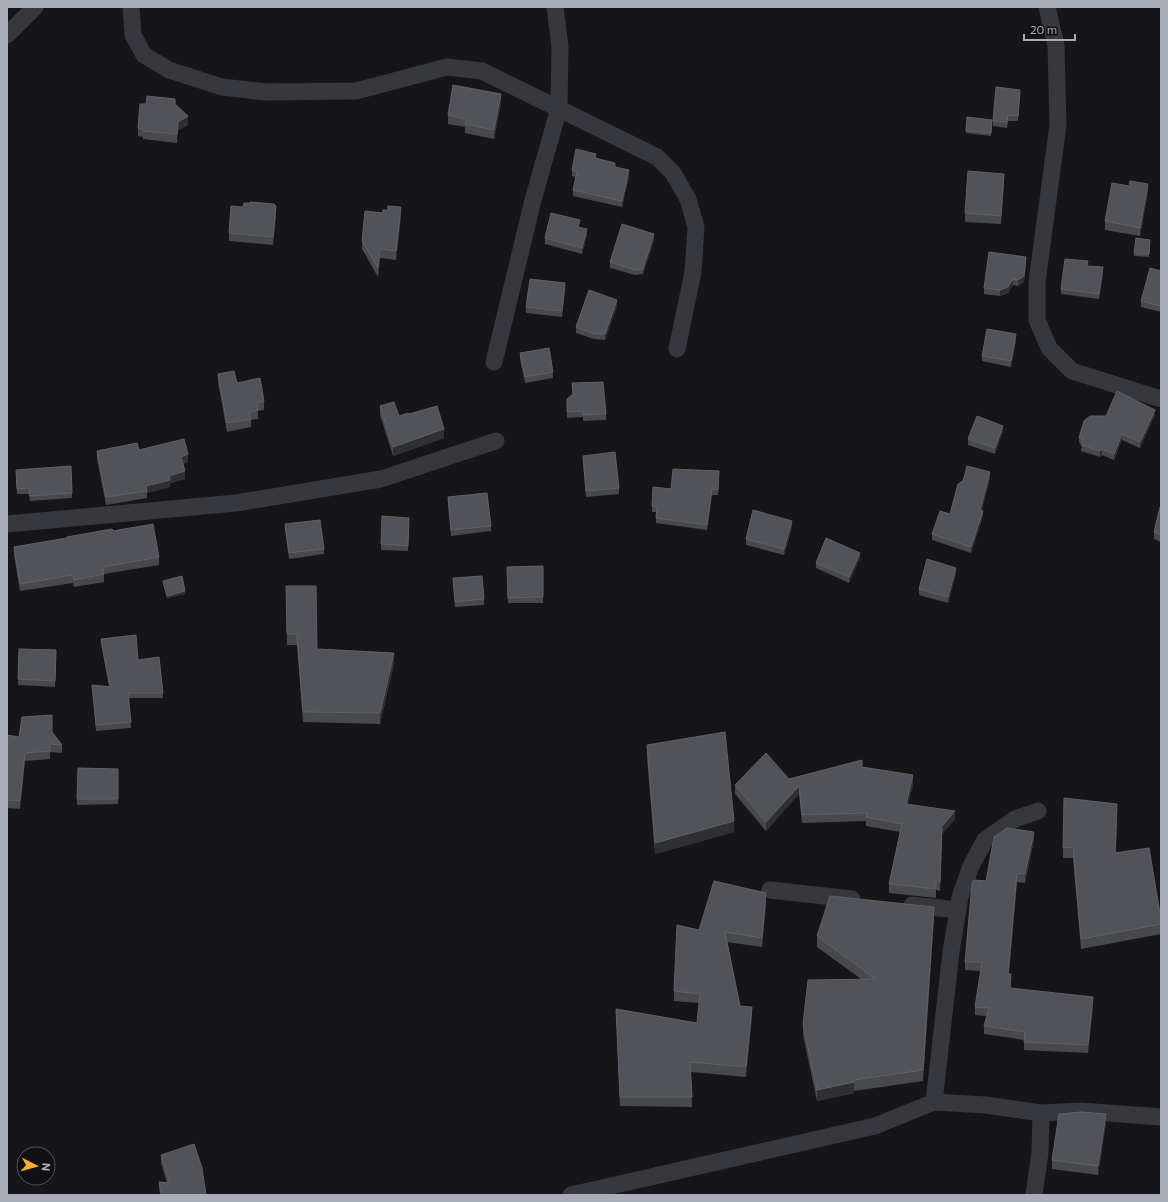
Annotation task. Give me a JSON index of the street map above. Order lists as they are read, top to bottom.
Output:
{
  "scale_bar": "20 m",
  "north": "right"
}
